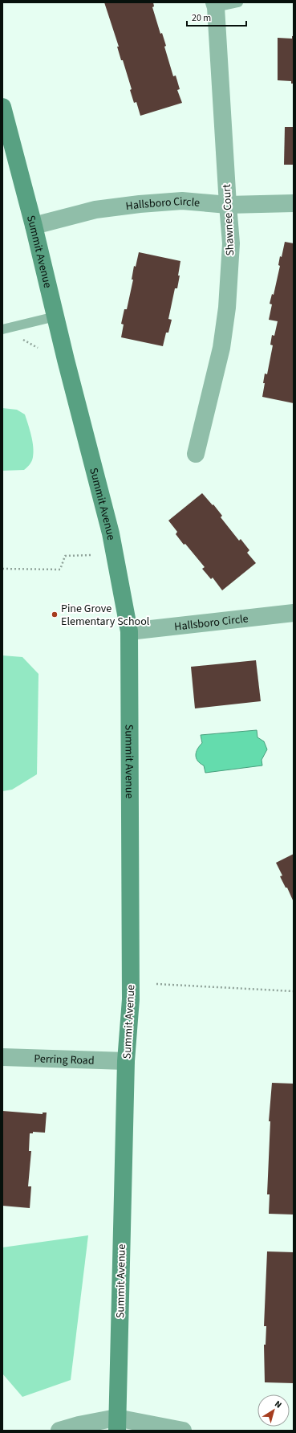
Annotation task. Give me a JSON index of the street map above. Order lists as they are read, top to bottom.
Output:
{
  "streets": {
    "street": [
      "Hallsboro Circle",
      "Shawnee Court",
      "Summit Avenue",
      "Perring Road"
    ]
  },
  "crossings": [
    ["Hallsboro Circle", "Shawnee Court"],
    ["Hallsboro Circle", "Summit Avenue"],
    ["Summit Avenue", "Perring Road"]
  ],
  "places": ["Pine Grove Elementary School"],
  "scale_bar": "20 m",
  "north": "top right"
}
